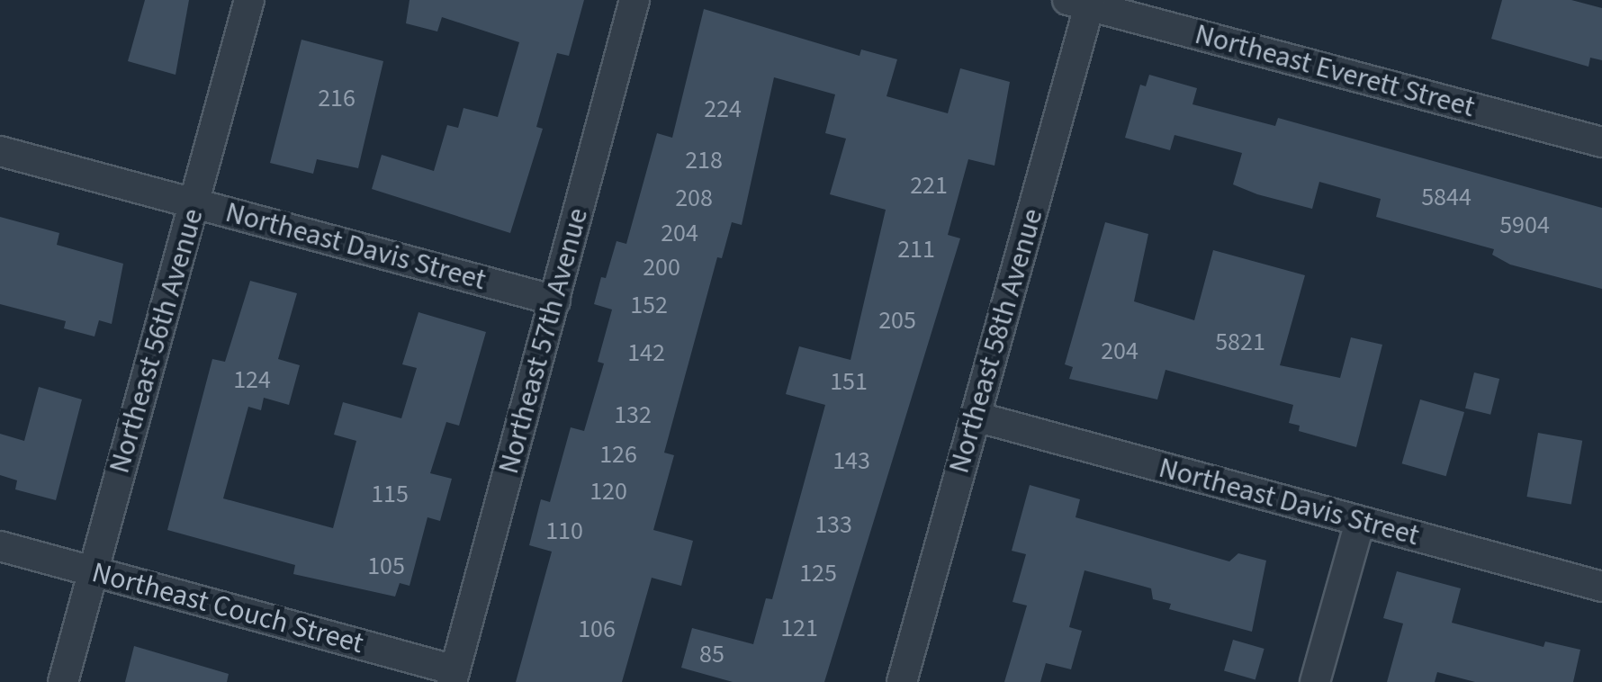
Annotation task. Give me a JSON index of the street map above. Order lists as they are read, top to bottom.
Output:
{
  "streets": {
    "street": [
      "Northeast Everett Street",
      "Northeast Davis Street",
      "Northeast 56th Avenue",
      "Northeast 57th Avenue",
      "Northeast 58th Avenue",
      "Northeast Couch Street"
    ]
  },
  "crossings": [
    ["Northeast Everett Street", "Northeast 58th Avenue"],
    ["Northeast Davis Street", "Northeast 56th Avenue"],
    ["Northeast Davis Street", "Northeast 57th Avenue"],
    ["Northeast Davis Street", "Northeast 58th Avenue"],
    ["Northeast 56th Avenue", "Northeast Couch Street"],
    ["Northeast 57th Avenue", "Northeast Couch Street"]
  ],
  "house_numbers": [
    "216",
    "224",
    "218",
    "221",
    "5844",
    "208",
    "5904",
    "204",
    "211",
    "200",
    "152",
    "205",
    "5821",
    "204",
    "142",
    "124",
    "151",
    "132",
    "126",
    "143",
    "120",
    "115",
    "133",
    "110",
    "105",
    "125",
    "121",
    "106",
    "85"
  ]
}
